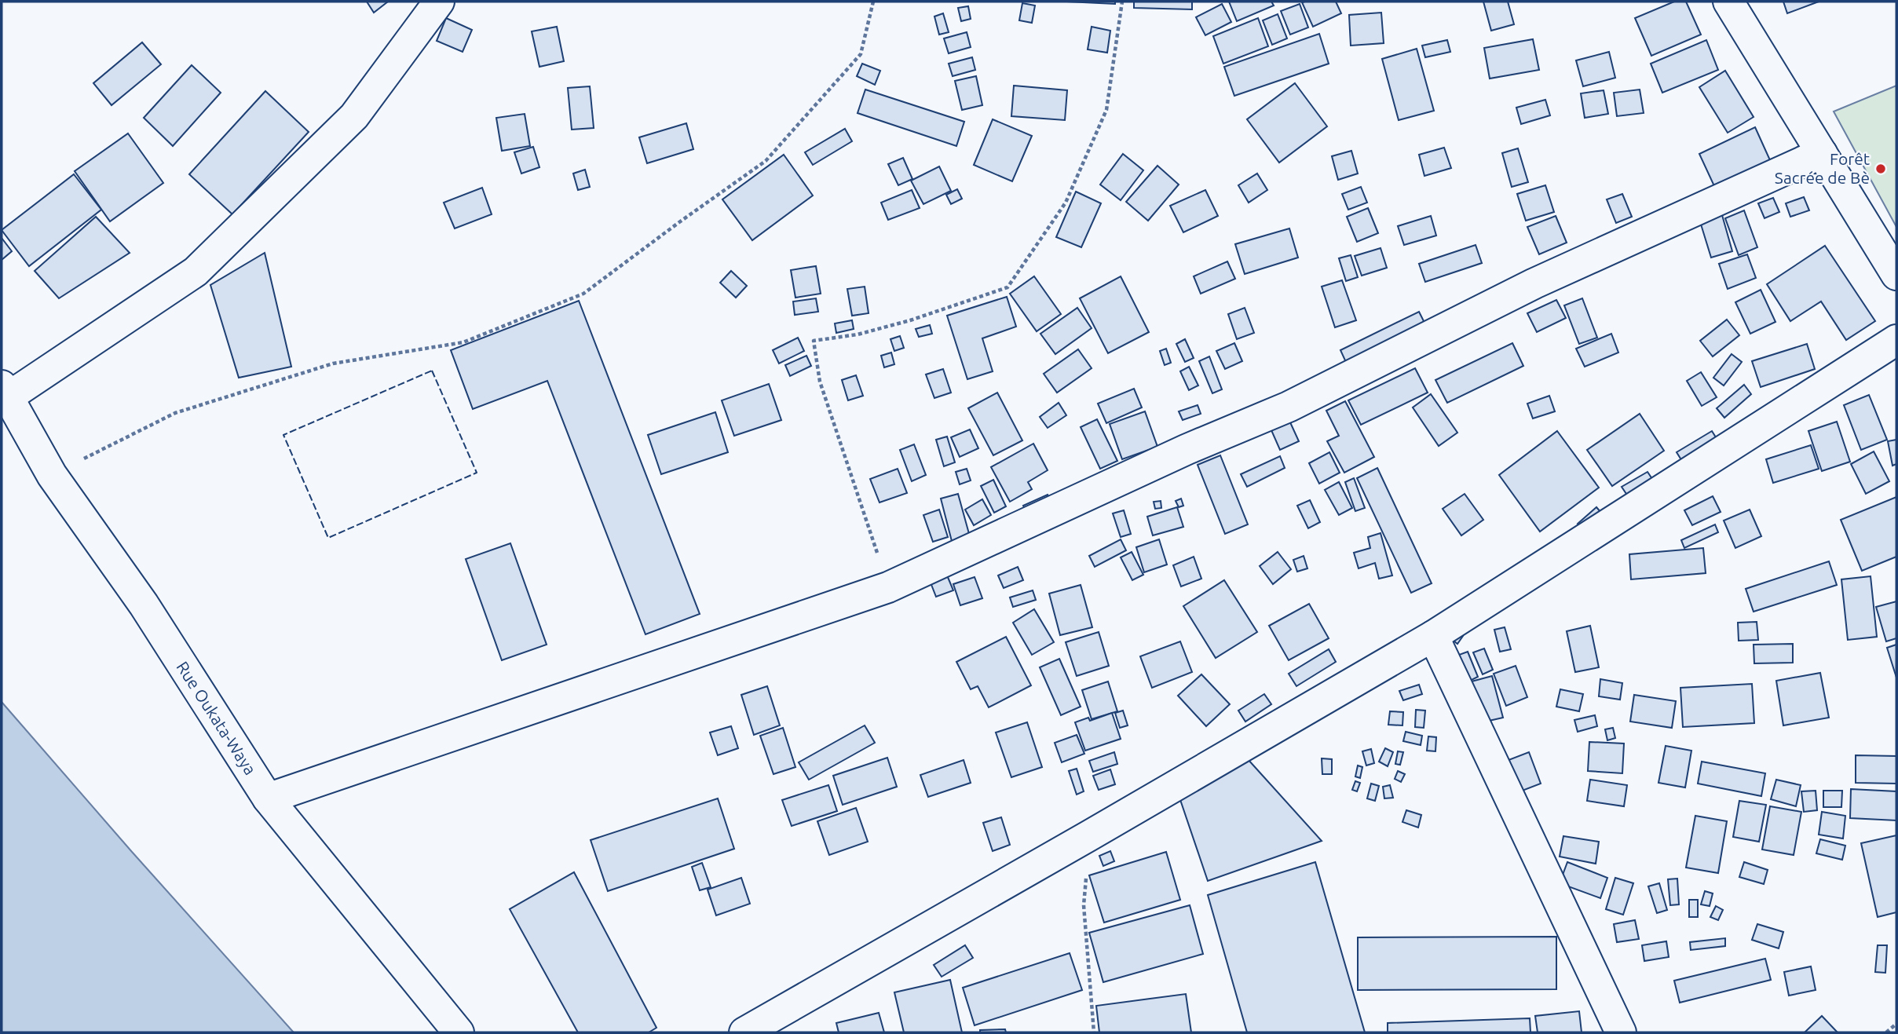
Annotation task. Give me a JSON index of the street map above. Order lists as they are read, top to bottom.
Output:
{
  "streets": {
    "street": ["Rue Oukata-Waya"]
  },
  "places": ["Forêt Sacrée de Bè"]
}
